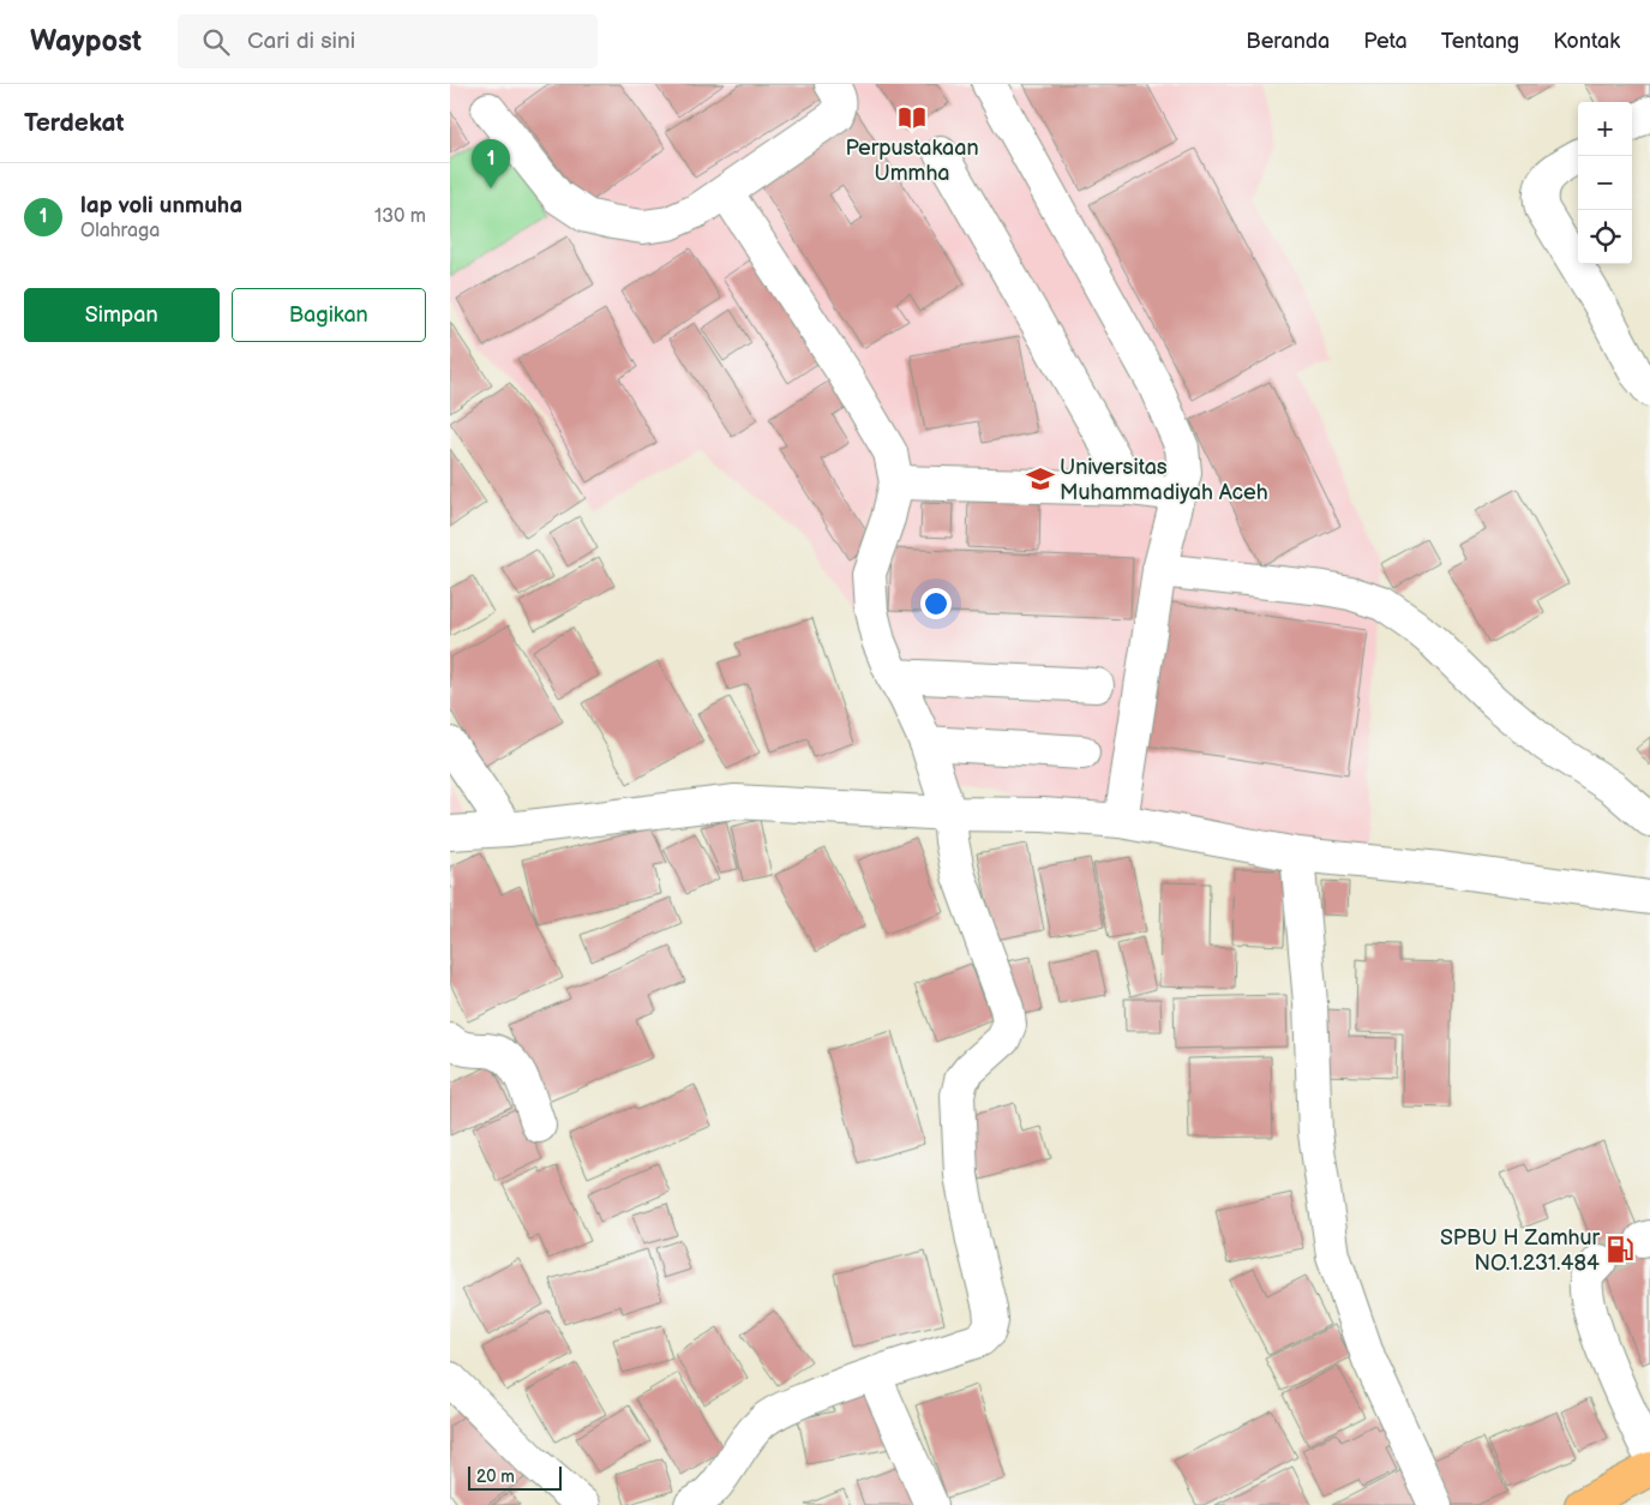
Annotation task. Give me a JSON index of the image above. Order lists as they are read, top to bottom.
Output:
{
  "places": {
    "library": ["Perpustakaan Ummha"],
    "school or university": ["Universitas Muhammadiyah Aceh"],
    "fuel station": ["SPBU H Zamhur NO.1.231.484"]
  },
  "scale_bar": "20 m",
  "page": {
    "header": "Waypost",
    "search": "Cari di sini",
    "nav": [
      "Beranda",
      "Peta",
      "Tentang",
      "Kontak"
    ],
    "heading": "Terdekat",
    "map_buttons": ["+", "−"],
    "pins": "1",
    "list": [
      {
        "mark": "1",
        "name": "lap voli unmuha",
        "note": "Olahraga",
        "value": "130 m"
      }
    ],
    "buttons": ["Simpan", "Bagikan"],
    "scale": "20 m"
  }
}
